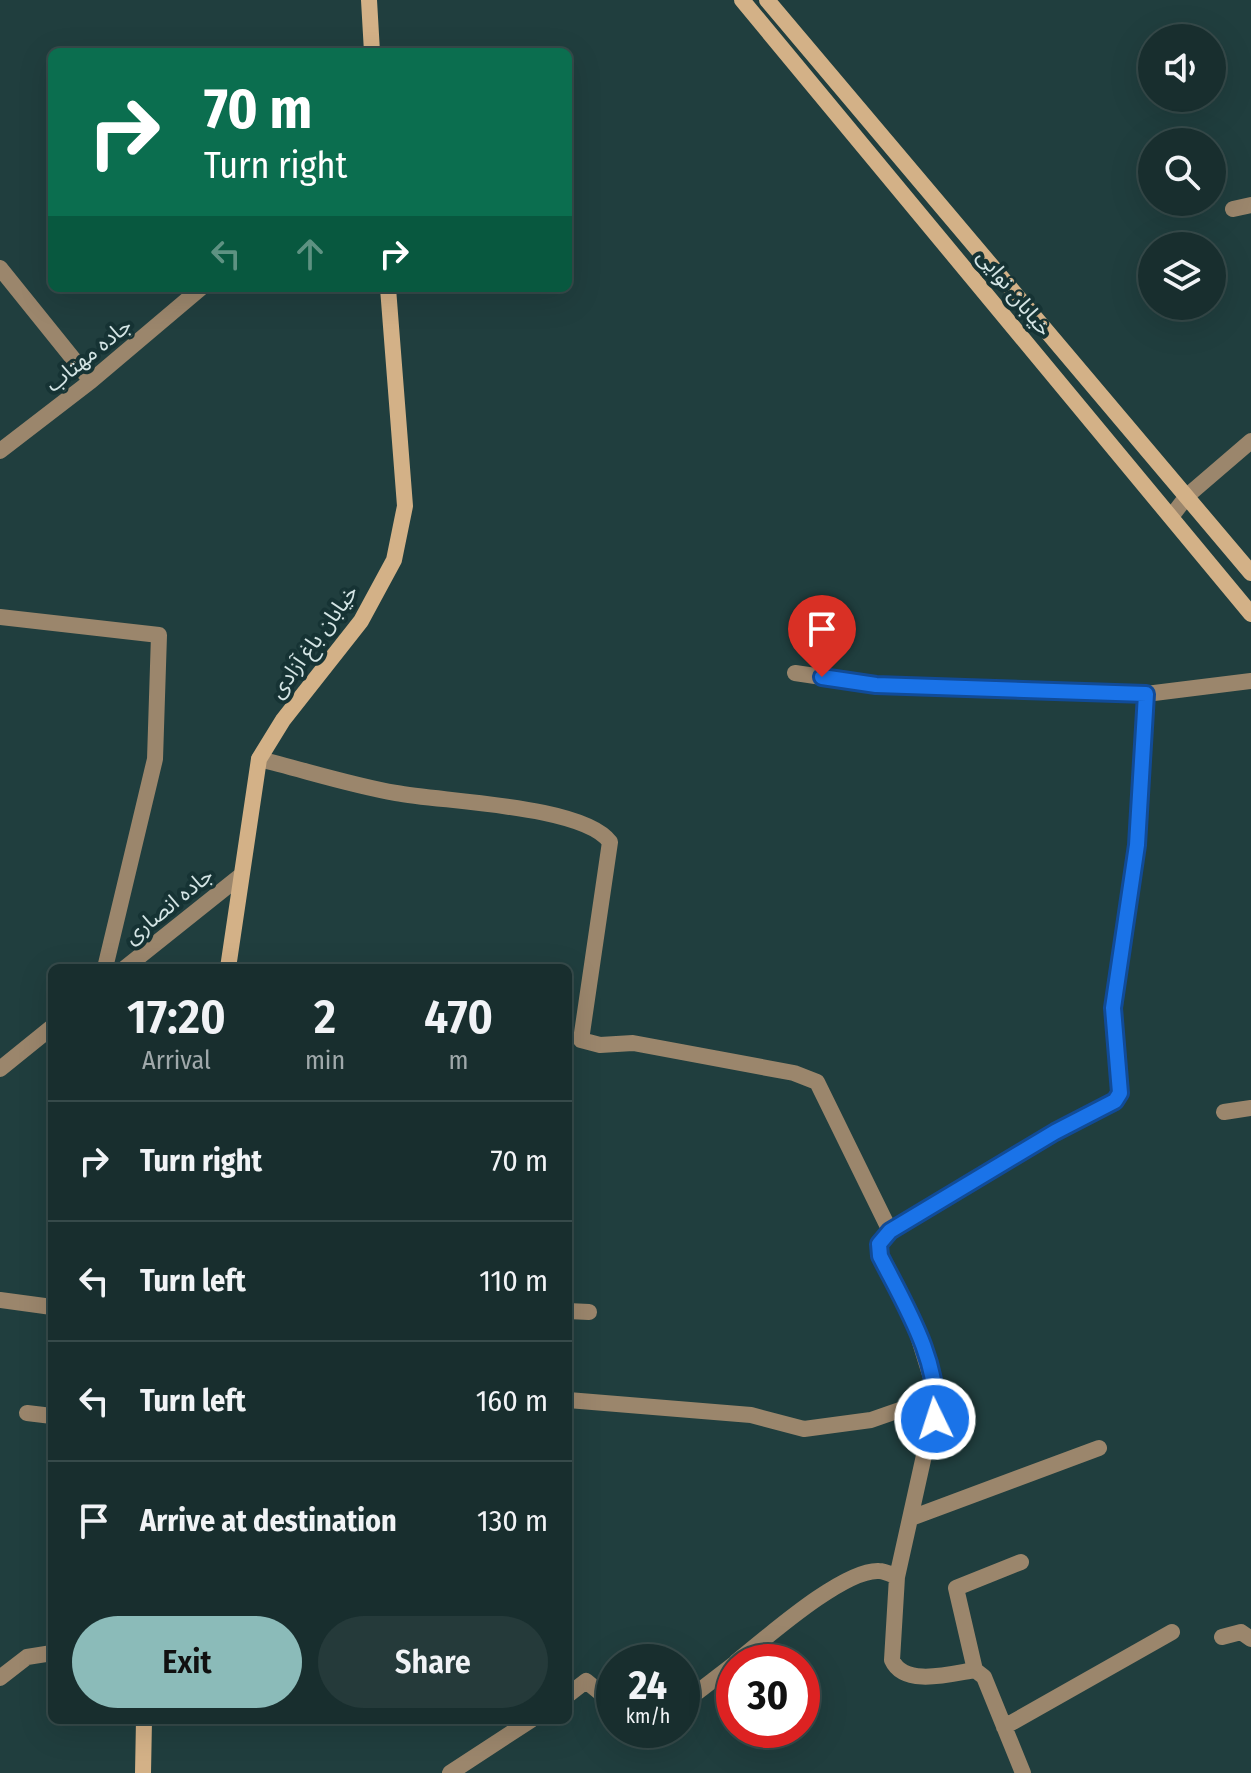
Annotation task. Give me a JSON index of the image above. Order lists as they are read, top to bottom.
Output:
{
  "streets": {
    "street": [
      "خیابان نوایی",
      "جاده مهتاب",
      "خیابان باغ آزادی",
      "جاده انصاری"
    ]
  },
  "crossings": [
    ["خیابان باغ آزادی", "جاده انصاری"]
  ],
  "page": {
    "turn": ["70 m", "Turn right"],
    "eta": [
      "17:20",
      "Arrival",
      "2",
      "min",
      "470",
      "m"
    ],
    "list": [
      {
        "name": "Turn right",
        "value": "70 m"
      },
      {
        "name": "Turn left",
        "value": "110 m"
      },
      {
        "name": "Turn left",
        "value": "160 m"
      },
      {
        "name": "Arrive at destination",
        "value": "130 m"
      }
    ],
    "buttons": ["Exit", "Share"],
    "speed": "24 km/h",
    "limit": "30"
  }
}
